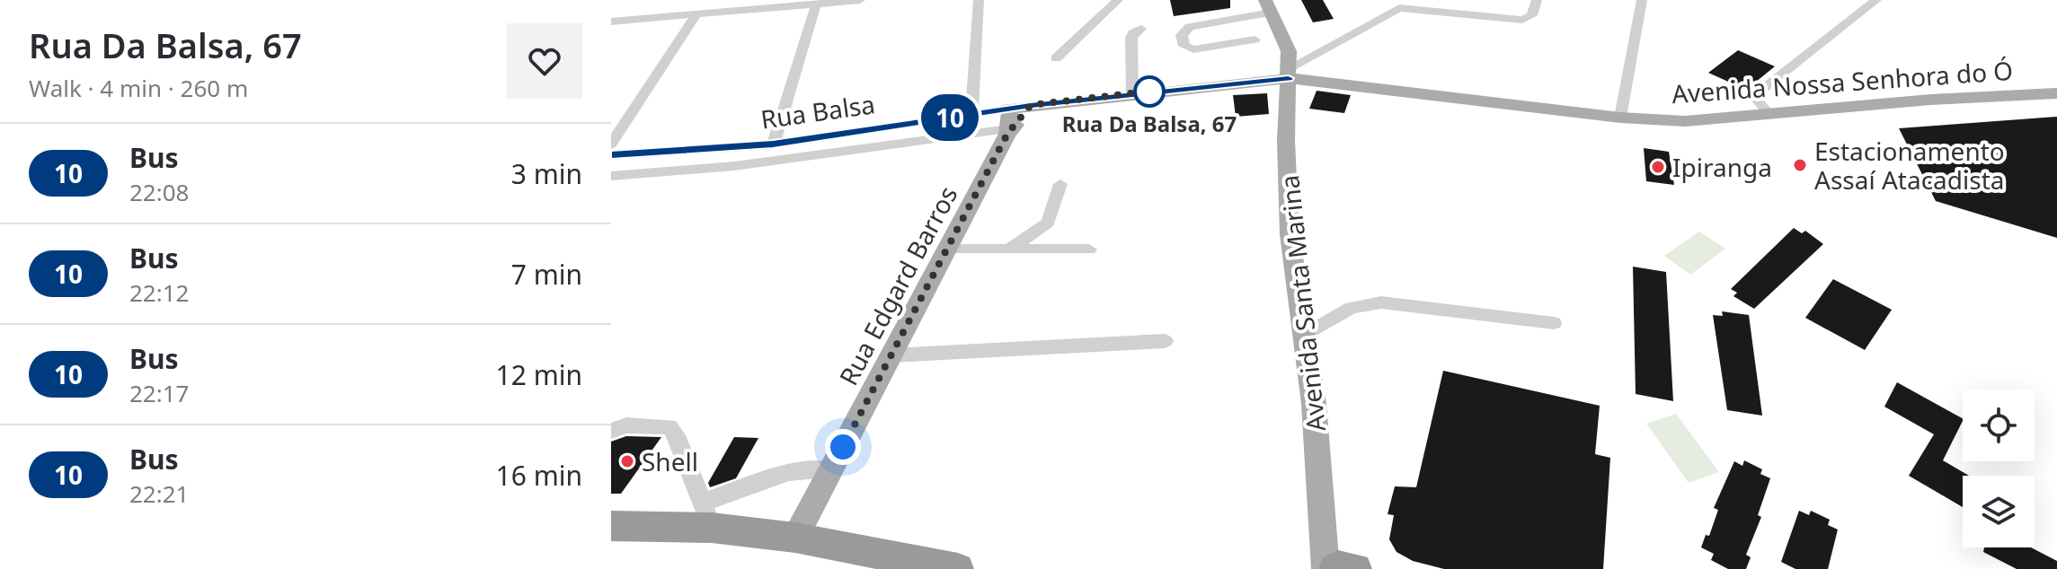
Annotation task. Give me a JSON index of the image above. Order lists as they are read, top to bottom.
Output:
{
  "streets": {
    "main road": [
      "Avenida Nossa Senhora do Ó",
      "Rua Balsa",
      "Rua Edgard Barros",
      "Avenida Santa Marina"
    ]
  },
  "crossings": [
    ["Avenida Nossa Senhora do Ó", "Rua Balsa"],
    ["Avenida Nossa Senhora do Ó", "Avenida Santa Marina"],
    ["Rua Balsa", "Rua Edgard Barros"],
    ["Rua Balsa", "Avenida Santa Marina"]
  ],
  "places": [
    "Rua Da Balsa, 67",
    "Estacionamento Assaí Atacadista",
    "Ipiranga",
    "Shell"
  ],
  "lines": ["bus line 10"],
  "page": {
    "heading": ["Rua Da Balsa, 67", "Walk · 4 min · 260 m"],
    "on_map": "10",
    "list": [
      {
        "mark": "10",
        "name": "Bus",
        "note": "22:08",
        "value": "3 min"
      },
      {
        "mark": "10",
        "name": "Bus",
        "note": "22:12",
        "value": "7 min"
      },
      {
        "mark": "10",
        "name": "Bus",
        "note": "22:17",
        "value": "12 min"
      },
      {
        "mark": "10",
        "name": "Bus",
        "note": "22:21",
        "value": "16 min"
      }
    ]
  }
}
